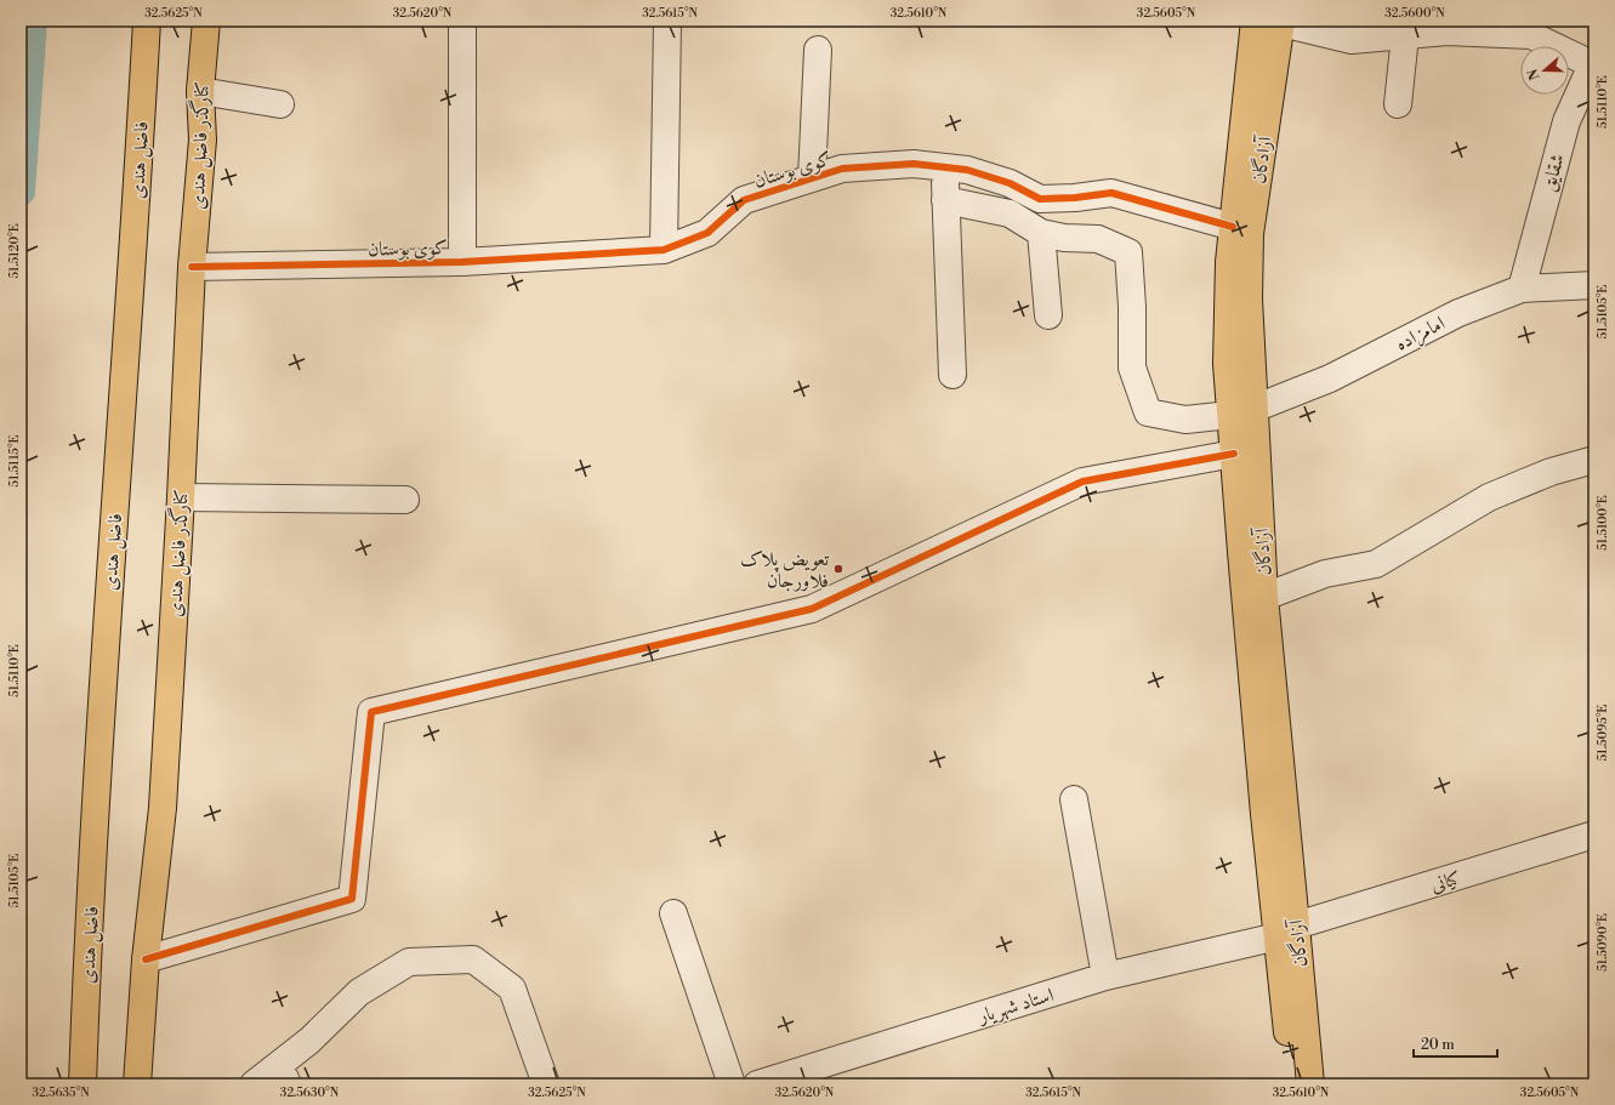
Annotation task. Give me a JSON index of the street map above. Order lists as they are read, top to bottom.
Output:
{
  "streets": {
    "main road": ["کنارگذر فاضل هندی", "فاضل هندی", "آزادگان"],
    "street": [
      "کوی بوستان",
      "شقایق",
      "امامزاده",
      "کیانی",
      "استاد شهریار"
    ]
  },
  "crossings": [
    ["کنارگذر فاضل هندی", "کوی بوستان"],
    ["آزادگان", "کوی بوستان"],
    ["آزادگان", "امامزاده"],
    ["آزادگان", "کیانی"],
    ["آزادگان", "استاد شهریار"],
    ["شقایق", "امامزاده"],
    ["کیانی", "استاد شهریار"]
  ],
  "places": ["تعویض پلاک فلاورجان"],
  "scale_bar": "20 m",
  "north": "left",
  "coordinates": [
    "32.5625°N",
    "32.5620°N",
    "32.5615°N",
    "32.5610°N",
    "32.5605°N",
    "32.5600°N",
    "51.5110°E",
    "51.5120°E",
    "51.5105°E",
    "51.5115°E",
    "51.5100°E",
    "51.5095°E",
    "51.5090°E",
    "32.5635°N",
    "32.5630°N"
  ]
}
